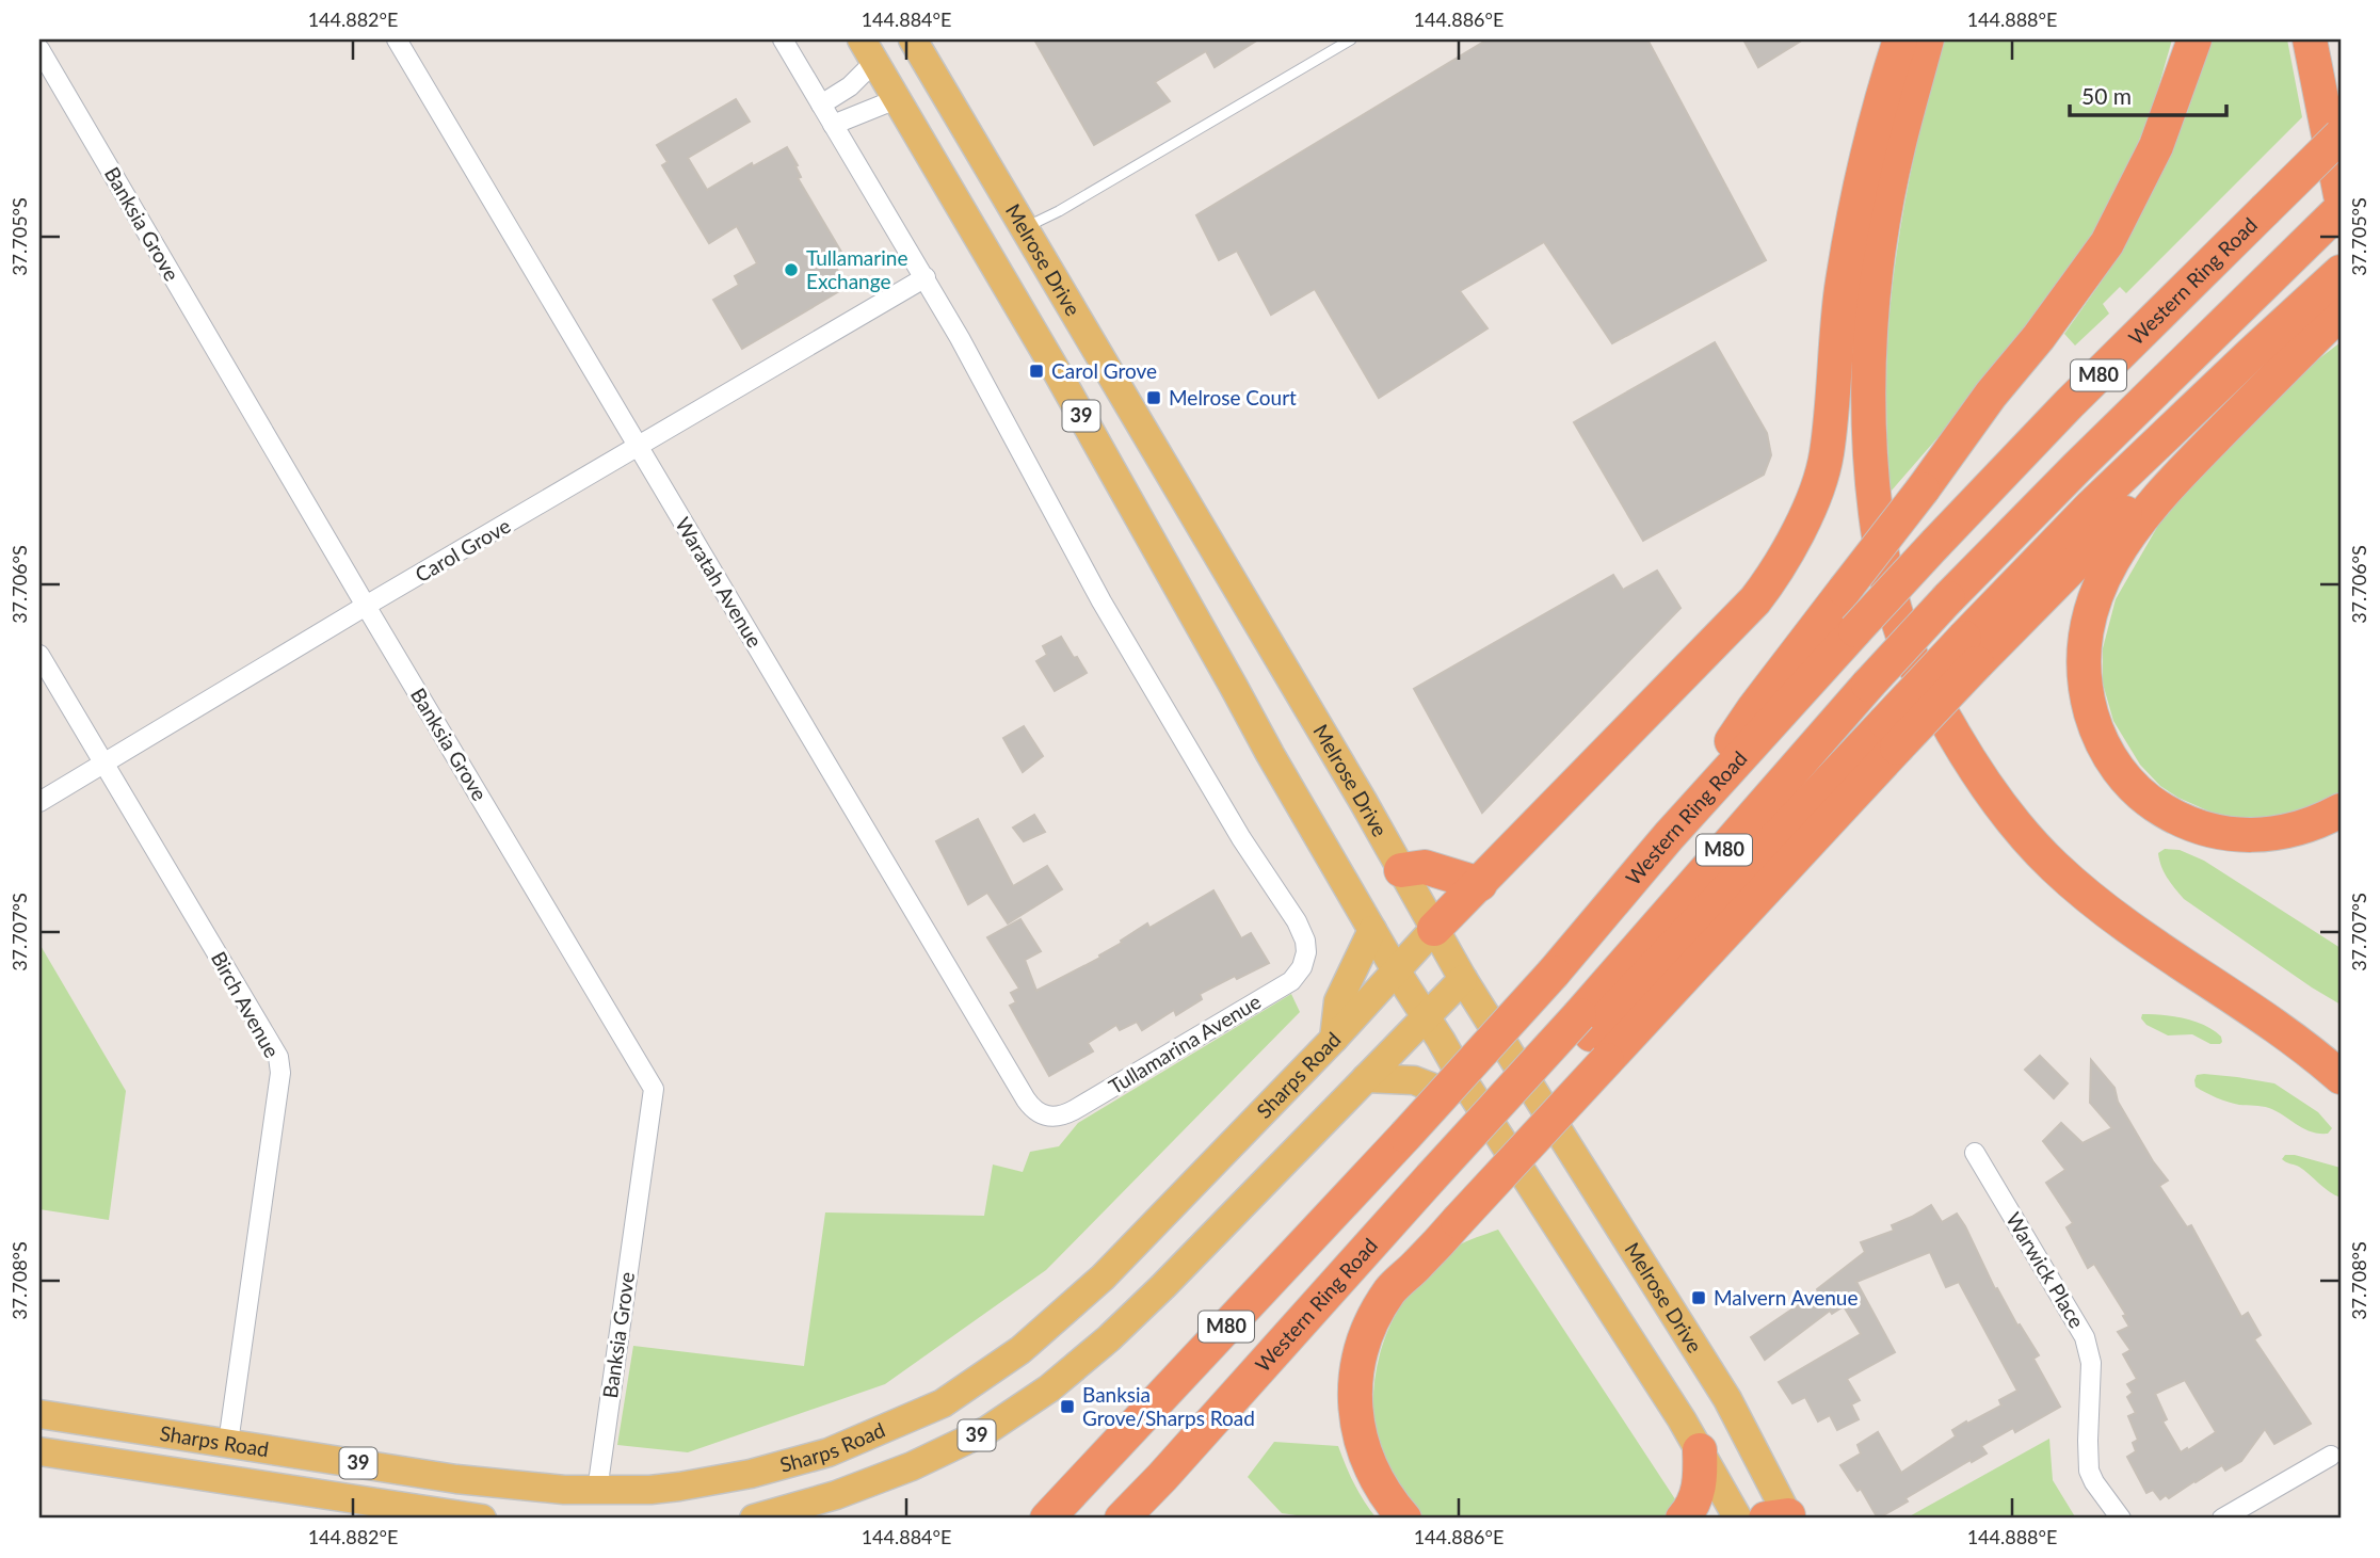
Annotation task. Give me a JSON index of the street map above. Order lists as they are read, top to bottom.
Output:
{
  "streets": {
    "highway": ["Western Ring Road", "M80"],
    "main road": ["Melrose Drive", "39", "Sharps Road"],
    "street": [
      "Banksia Grove",
      "Carol Grove",
      "Waratah Avenue",
      "Birch Avenue",
      "Tullamarina Avenue",
      "Warwick Place"
    ]
  },
  "crossings": [
    ["Banksia Grove", "Carol Grove"],
    ["Banksia Grove", "Sharps Road"],
    ["Melrose Drive", "39"],
    ["Melrose Drive", "Sharps Road"],
    ["Carol Grove", "Waratah Avenue"],
    ["Carol Grove", "Birch Avenue"],
    ["Carol Grove", "Tullamarina Avenue"],
    ["Waratah Avenue", "Tullamarina Avenue"],
    ["Birch Avenue", "Sharps Road"]
  ],
  "places": {
    "other": ["Tullamarine Exchange"],
    "transit": [
      "Carol Grove",
      "Melrose Court",
      "Malvern Avenue",
      "Banksia Grove/Sharps Road"
    ]
  },
  "scale_bar": "50 m",
  "coordinates": [
    "144.882°E",
    "144.884°E",
    "144.886°E",
    "144.888°E",
    "37.705°S",
    "37.706°S",
    "37.707°S",
    "37.708°S"
  ]
}
